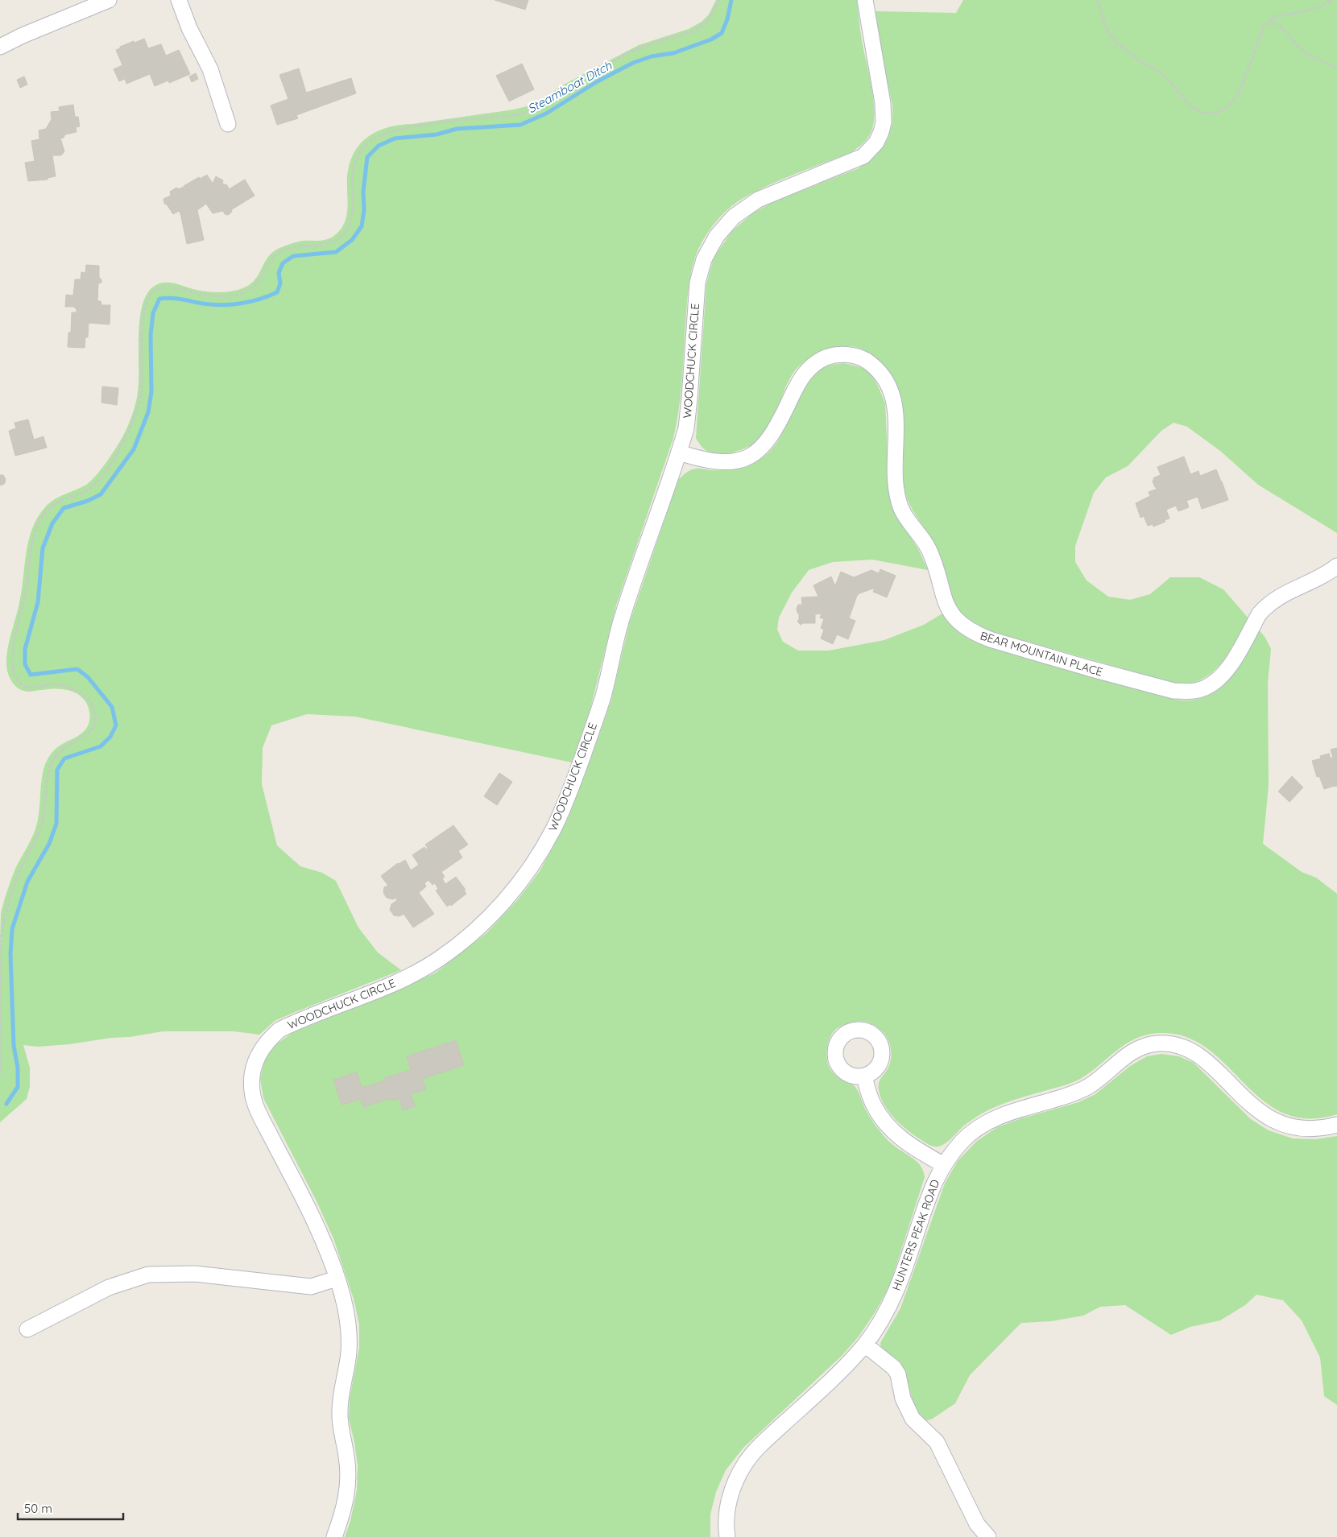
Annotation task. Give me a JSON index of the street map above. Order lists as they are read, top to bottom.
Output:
{
  "streets": {
    "street": ["WOODCHUCK CIRCLE", "BEAR MOUNTAIN PLACE", "HUNTERS PEAK ROAD"]
  },
  "crossings": [
    ["WOODCHUCK CIRCLE", "BEAR MOUNTAIN PLACE"]
  ],
  "water": ["Steamboat Ditch"],
  "scale_bar": "50 m"
}
